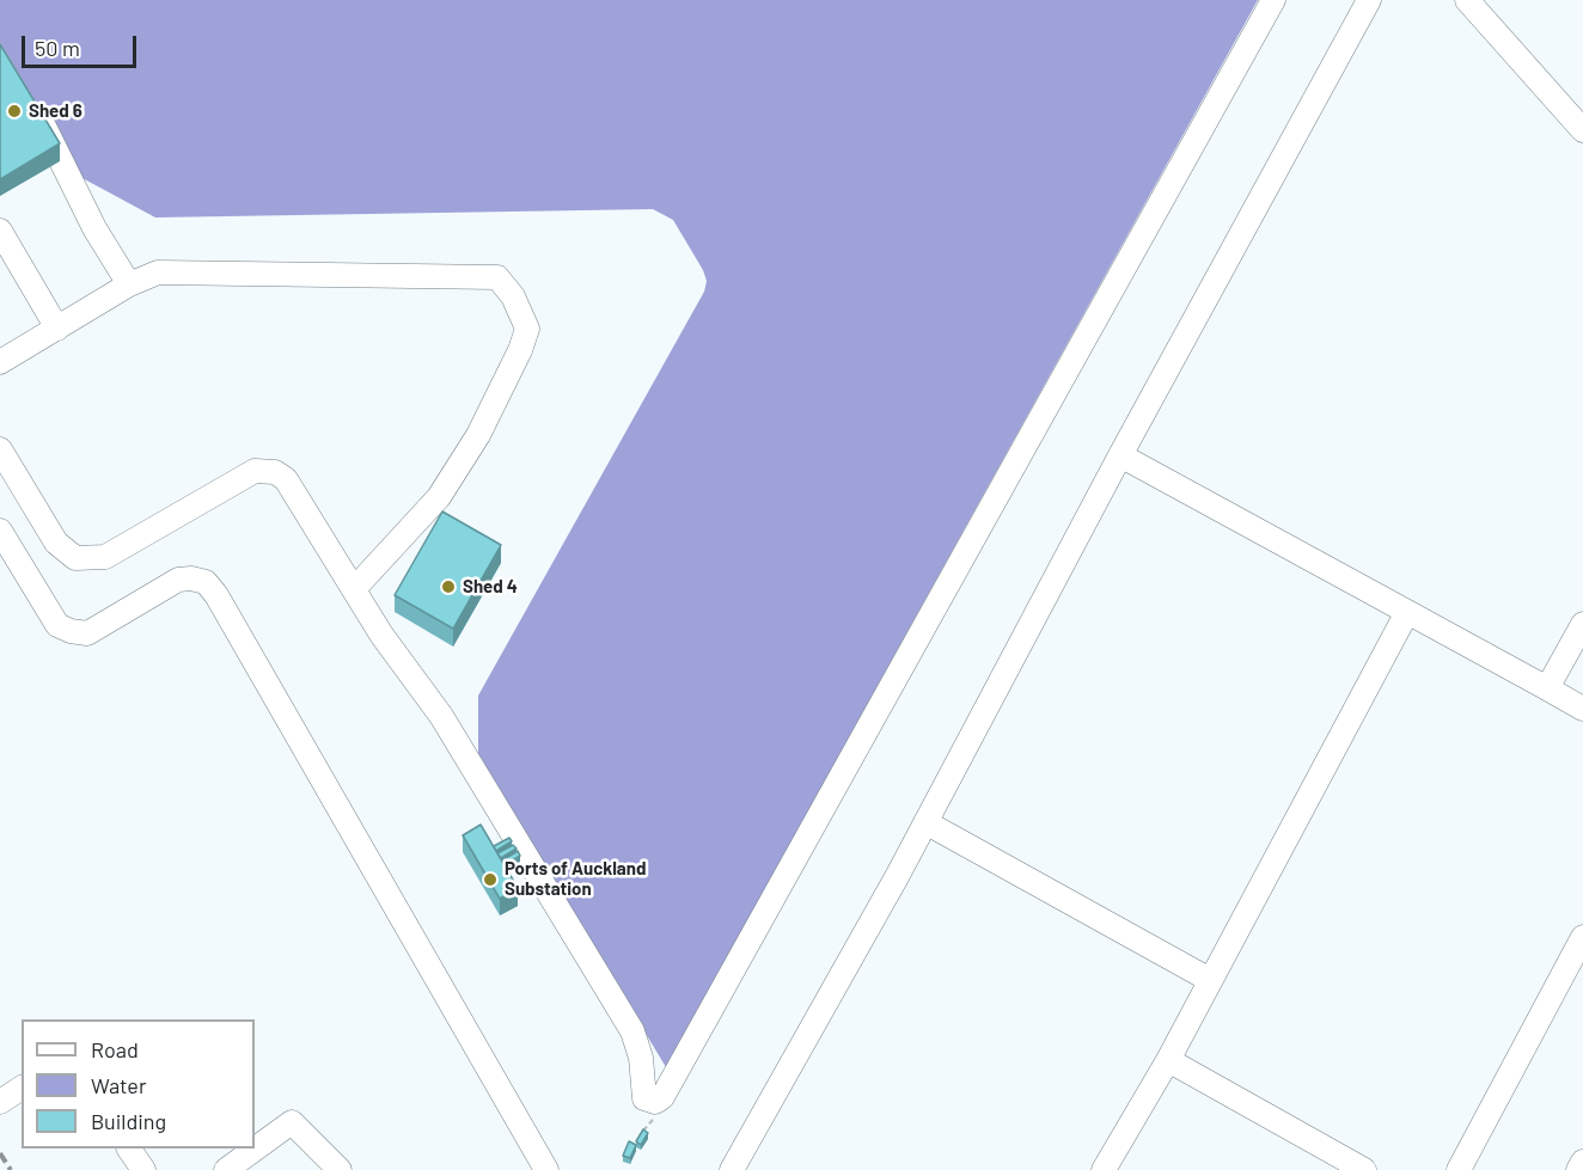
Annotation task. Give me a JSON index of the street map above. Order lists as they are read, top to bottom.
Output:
{
  "places": ["Shed 6", "Shed 4", "Ports of Auckland Substation"],
  "legend": ["Road", "Water", "Building"],
  "scale_bar": "50 m"
}
